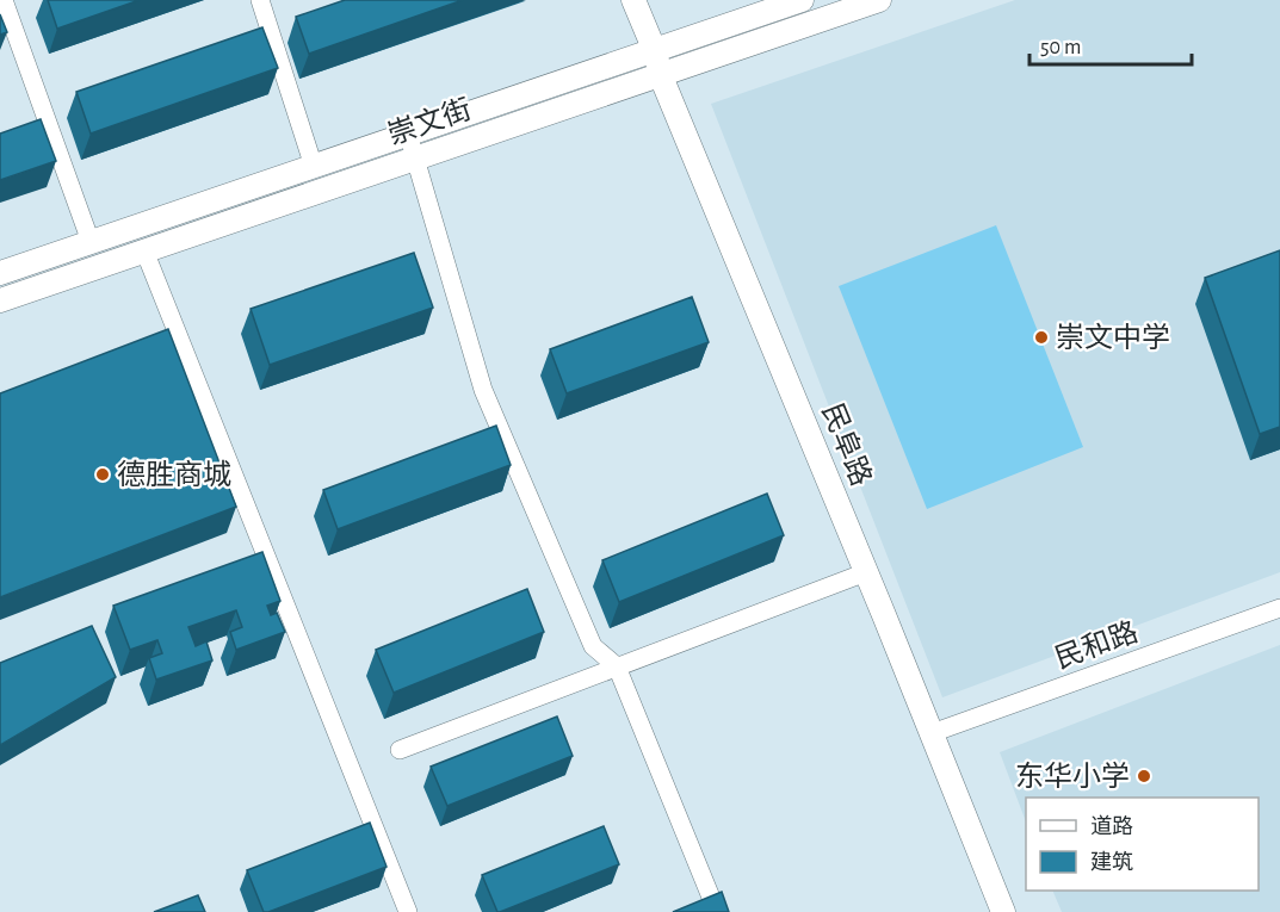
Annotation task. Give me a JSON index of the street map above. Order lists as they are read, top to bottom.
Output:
{
  "streets": {
    "street": ["崇文街", "民阜路", "民和路"]
  },
  "crossings": [
    ["崇文街", "民阜路"],
    ["民阜路", "民和路"]
  ],
  "places": ["崇文中学", "德胜商城", "东华小学"],
  "legend": ["道路", "建筑"],
  "scale_bar": "50 m"
}
